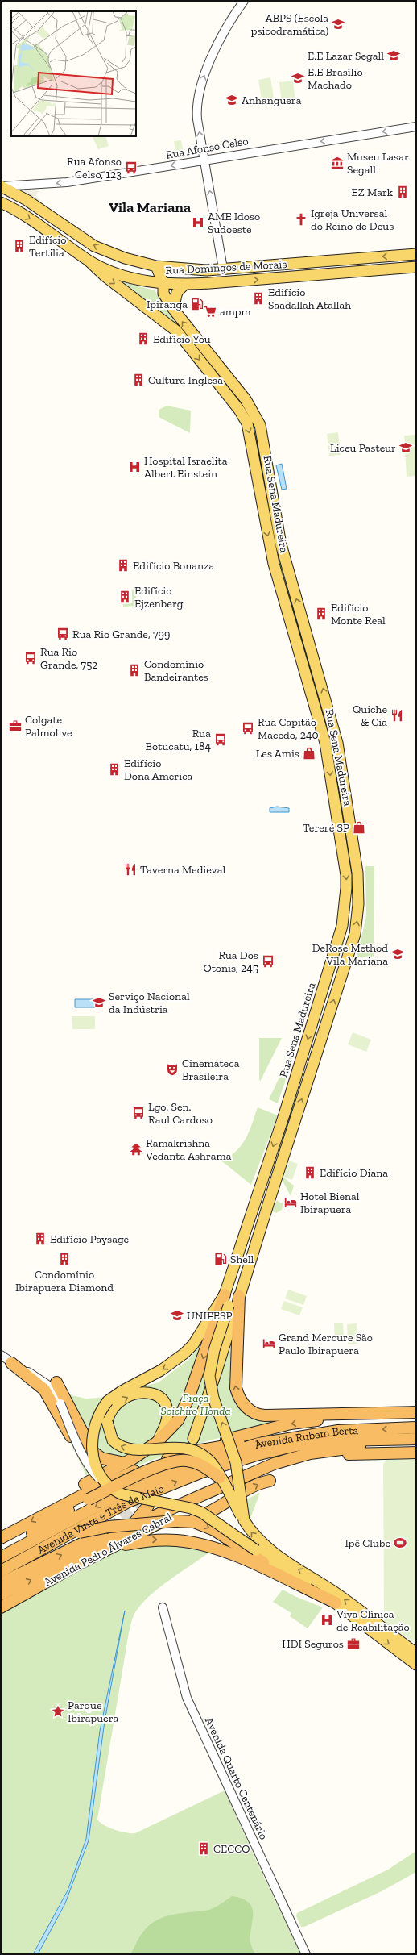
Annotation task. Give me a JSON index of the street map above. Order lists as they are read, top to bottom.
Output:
{
  "streets": {
    "highway": ["Avenida Rubem Berta", "Avenida Vinte e Três de Maio", "Avenida Pedro Álvares Cabral"],
    "main road": ["Rua Domingos de Morais", "Rua Sena Madureira"],
    "street": ["Rua Afonso Celso", "Avenida Quarto Centenário"]
  },
  "crossings": [
    ["Rua Afonso Celso", "Rua Domingos de Morais"],
    ["Rua Domingos de Morais", "Rua Sena Madureira"],
    ["Avenida Rubem Berta", "Avenida Vinte e Três de Maio"]
  ],
  "one_way": ["Rua Afonso Celso"],
  "districts": ["Vila Mariana"],
  "parks": ["Praça Soichiro Honda"],
  "places": {
    "school or university": [
      "ABPS (Escola psicodramática)",
      "E.E Lazar Segall",
      "E.E Brasílio Machado",
      "Anhanguera",
      "Liceu Pasteur",
      "DeRose Method Vila Mariana",
      "Serviço Nacional da Indústria",
      "UNIFESP"
    ],
    "museum": ["Museu Lasar Segall"],
    "bus stop": [
      "Rua Afonso Celso, 123",
      "Rua Rio Grande, 799",
      "Rua Rio Grande, 752",
      "Rua Capitão Macedo, 240",
      "Rua Botucatu, 184",
      "Rua Dos Otonis, 245",
      "Lgo. Sen. Raul Cardoso"
    ],
    "building": [
      "EZ Mark",
      "Edifício Tertilia",
      "Edifício Saadallah Atallah",
      "Edifício You",
      "Cultura Inglesa",
      "Edifício Bonanza",
      "Edifício Ejzenberg",
      "Edifício Monte Real",
      "Condomínio Bandeirantes",
      "Edifício Dona America",
      "Edifício Diana",
      "Edifício Paysage",
      "Condomínio Ibirapuera Diamond",
      "CECCO"
    ],
    "church": ["Igreja Universal do Reino de Deus"],
    "hospital": ["AME Idoso Sudoeste", "Hospital Israelita Albert Einstein", "Viva Clínica de Reabilitação"],
    "fuel station": ["Ipiranga", "Shell"],
    "supermarket": ["ampm"],
    "restaurant": ["Quiche & Cia", "Taverna Medieval"],
    "office": ["Colgate Palmolive", "HDI Seguros"],
    "shop": ["Les Amis", "Tereré SP"],
    "theatre": ["Cinemateca Brasileira"],
    "temple": ["Ramakrishna Vedanta Ashrama"],
    "hotel": ["Hotel Bienal Ibirapuera", "Grand Mercure São Paulo Ibirapuera"],
    "sports": ["Ipê Clube"],
    "place": ["Parque Ibirapuera"]
  }
}
